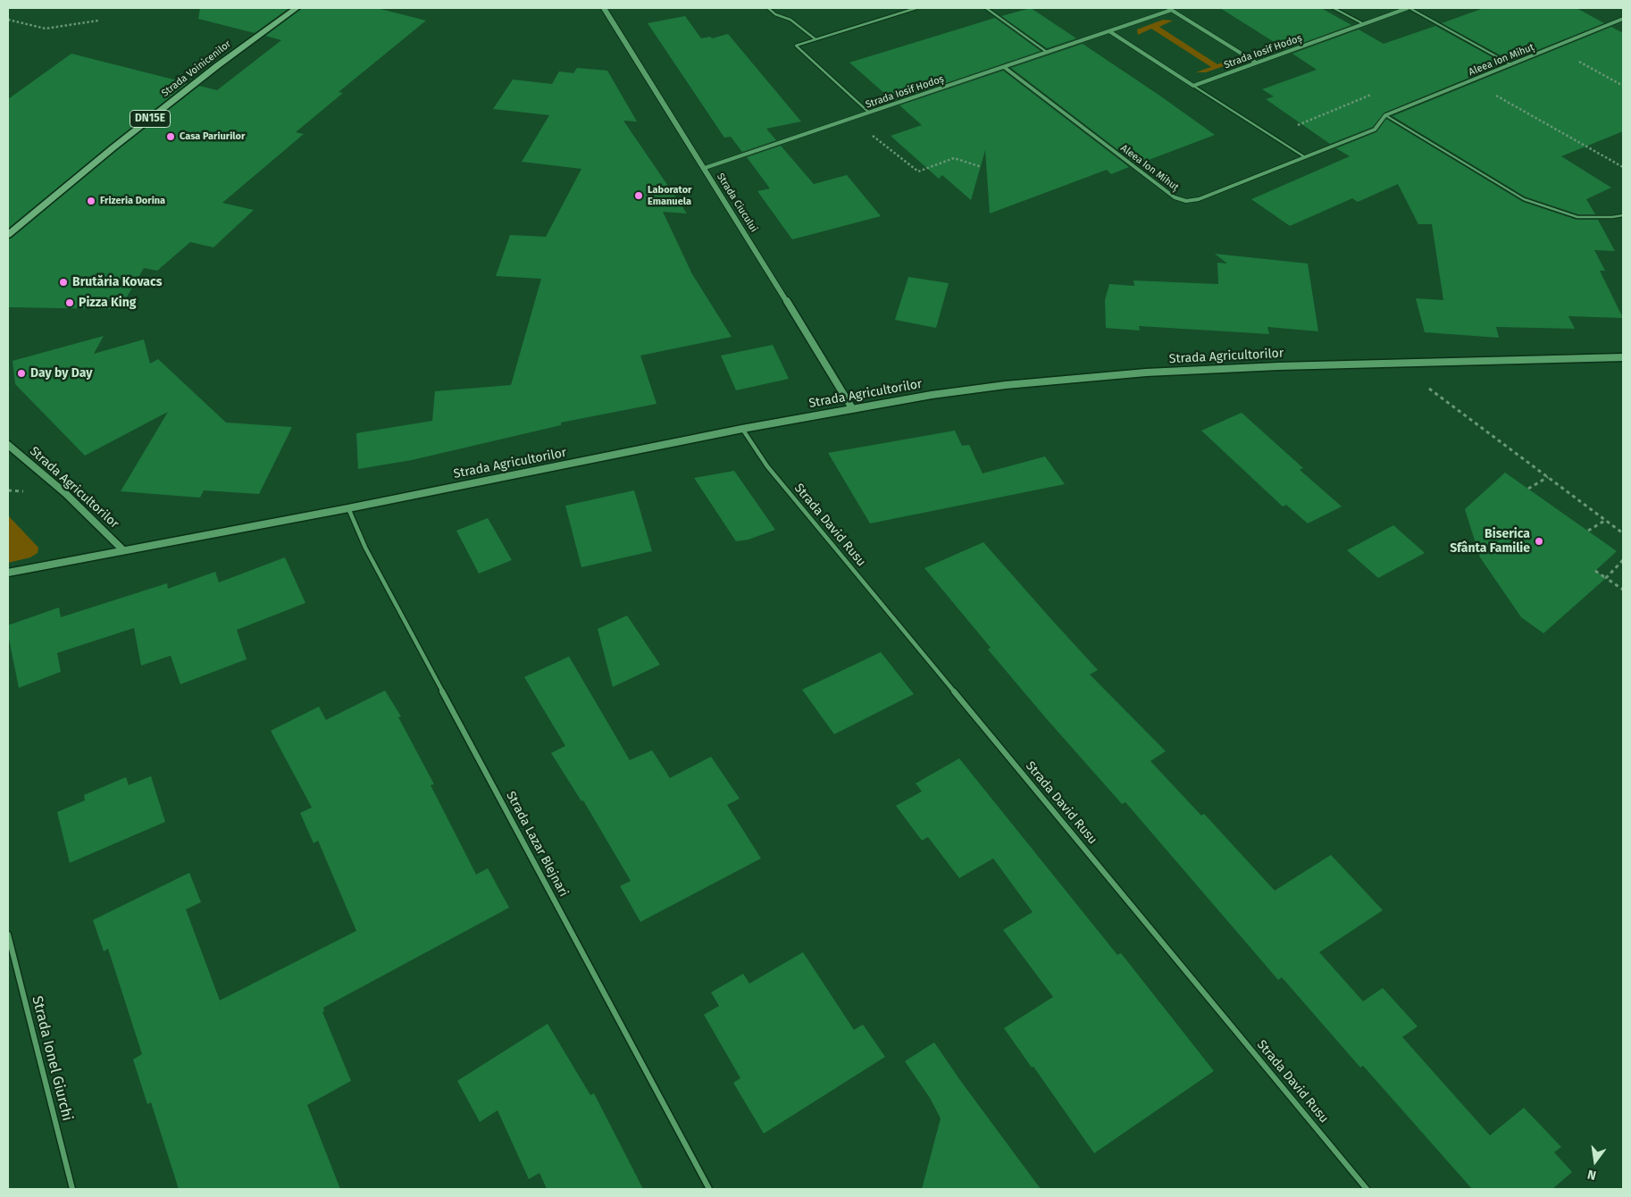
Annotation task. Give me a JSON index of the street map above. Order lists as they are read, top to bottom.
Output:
{
  "streets": {
    "main road": ["Strada Voinicenilor", "DN15E"],
    "street": [
      "Strada Iosif Hodoș",
      "Aleea Ion Mihuț",
      "Strada Ciucului",
      "Strada Agricultorilor",
      "Strada David Rusu",
      "Strada Lazar Blejnari",
      "Strada Ionel Giurchi"
    ]
  },
  "crossings": [
    ["Strada Iosif Hodoș", "Aleea Ion Mihuț"],
    ["Strada Iosif Hodoș", "Strada Ciucului"],
    ["Strada Ciucului", "Strada Agricultorilor"],
    ["Strada Agricultorilor", "Strada David Rusu"],
    ["Strada Agricultorilor", "Strada Lazar Blejnari"]
  ],
  "places": [
    "Casa Pariurilor",
    "Laborator Emanuela",
    "Frizeria Dorina",
    "Brutăria Kovacs",
    "Pizza King",
    "Day by Day",
    "Biserica Sfânta Familie"
  ],
  "north": "bottom"
}
